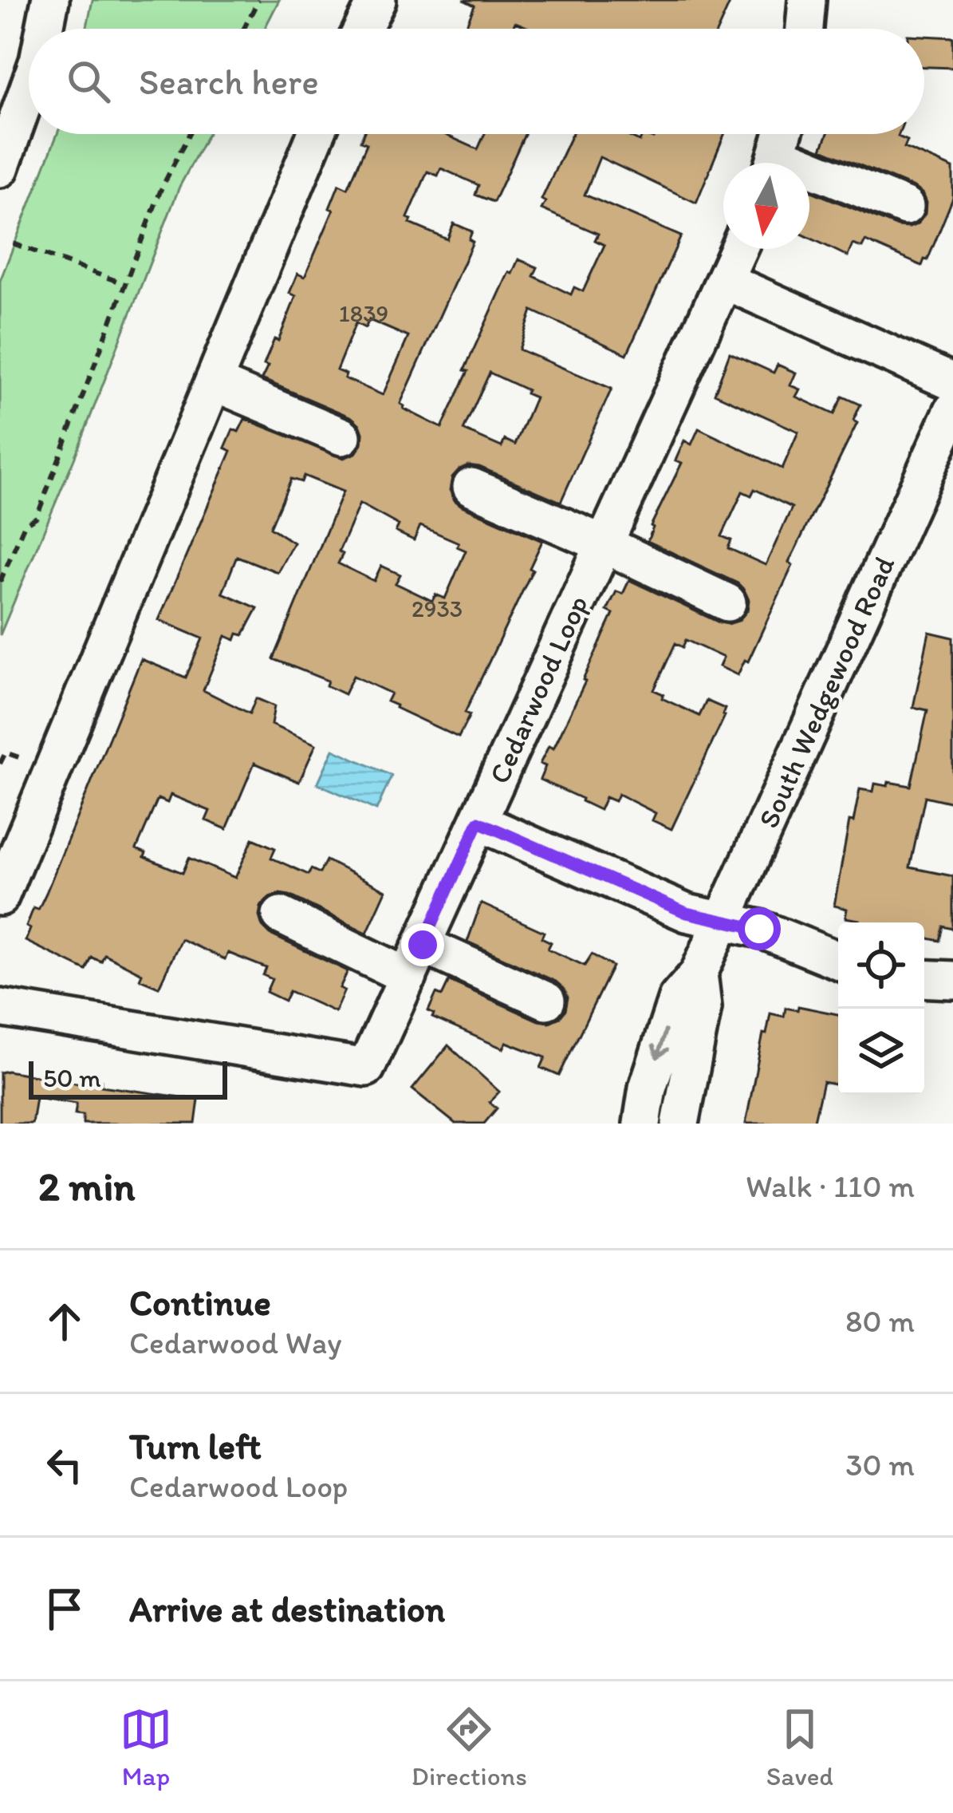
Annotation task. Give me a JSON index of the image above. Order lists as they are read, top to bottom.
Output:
{
  "streets": {
    "street": ["Cedarwood Loop", "South Wedgewood Road"]
  },
  "house_numbers": ["1839", "2933"],
  "scale_bar": "50 m",
  "north": "bottom",
  "page": {
    "search": "Search here",
    "scale": "50 m",
    "heading": ["2 min", "Walk · 110 m"],
    "list": [
      ["Continue", "Cedarwood Way", "80 m"],
      ["Turn left", "Cedarwood Loop", "30 m"],
      "Arrive at destination"
    ],
    "nav": ["Map", "Directions", "Saved"]
  }
}
